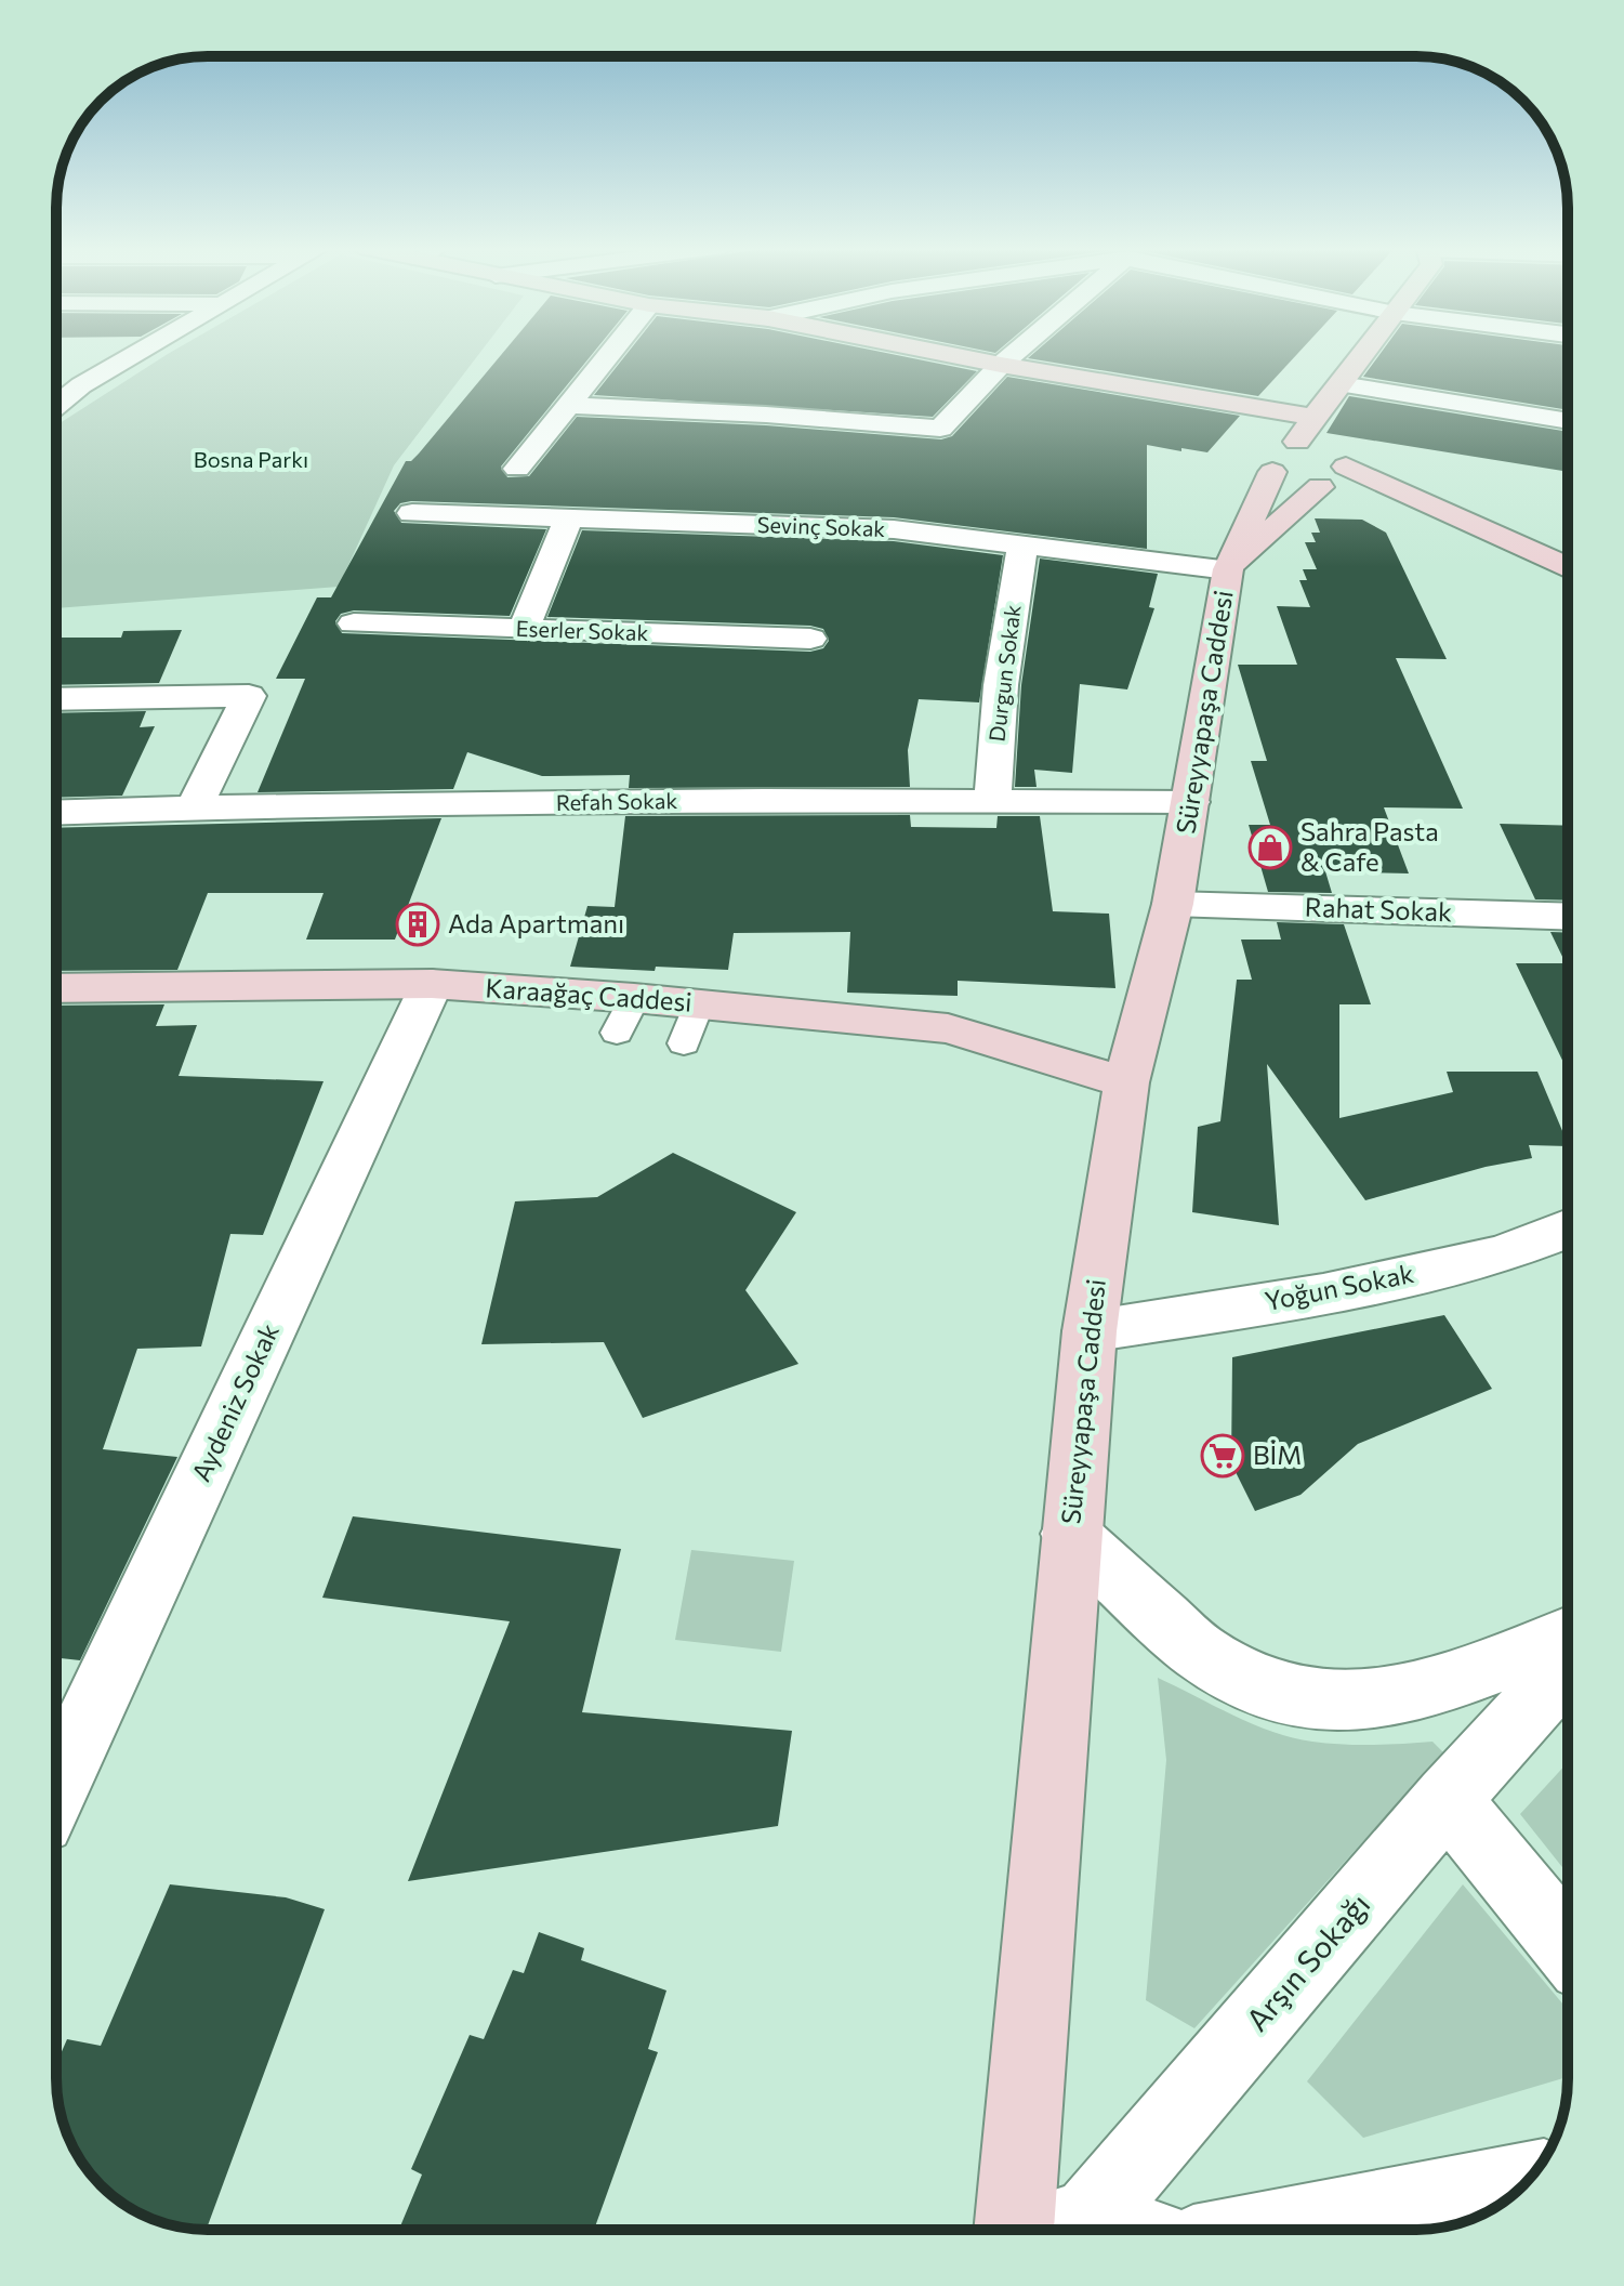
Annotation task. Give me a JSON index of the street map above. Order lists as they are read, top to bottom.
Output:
{
  "streets": {
    "street": [
      "Sevinç Sokak",
      "Eserler Sokak",
      "Durgun Sokak",
      "Süreyyapaşa Caddesi",
      "Refah Sokak",
      "Rahat Sokak",
      "Karaağaç Caddesi",
      "Yoğun Sokak",
      "Aydeniz Sokak",
      "Arşın Sokağı"
    ]
  },
  "crossings": [
    ["Sevinç Sokak", "Durgun Sokak"],
    ["Sevinç Sokak", "Süreyyapaşa Caddesi"],
    ["Durgun Sokak", "Refah Sokak"],
    ["Süreyyapaşa Caddesi", "Refah Sokak"],
    ["Süreyyapaşa Caddesi", "Rahat Sokak"],
    ["Süreyyapaşa Caddesi", "Karaağaç Caddesi"],
    ["Süreyyapaşa Caddesi", "Yoğun Sokak"],
    ["Karaağaç Caddesi", "Aydeniz Sokak"]
  ],
  "parks": ["Bosna Parkı"],
  "places": {
    "shop": ["Sahra Pasta & Cafe"],
    "building": ["Ada Apartmanı"],
    "supermarket": ["BİM"]
  }
}
